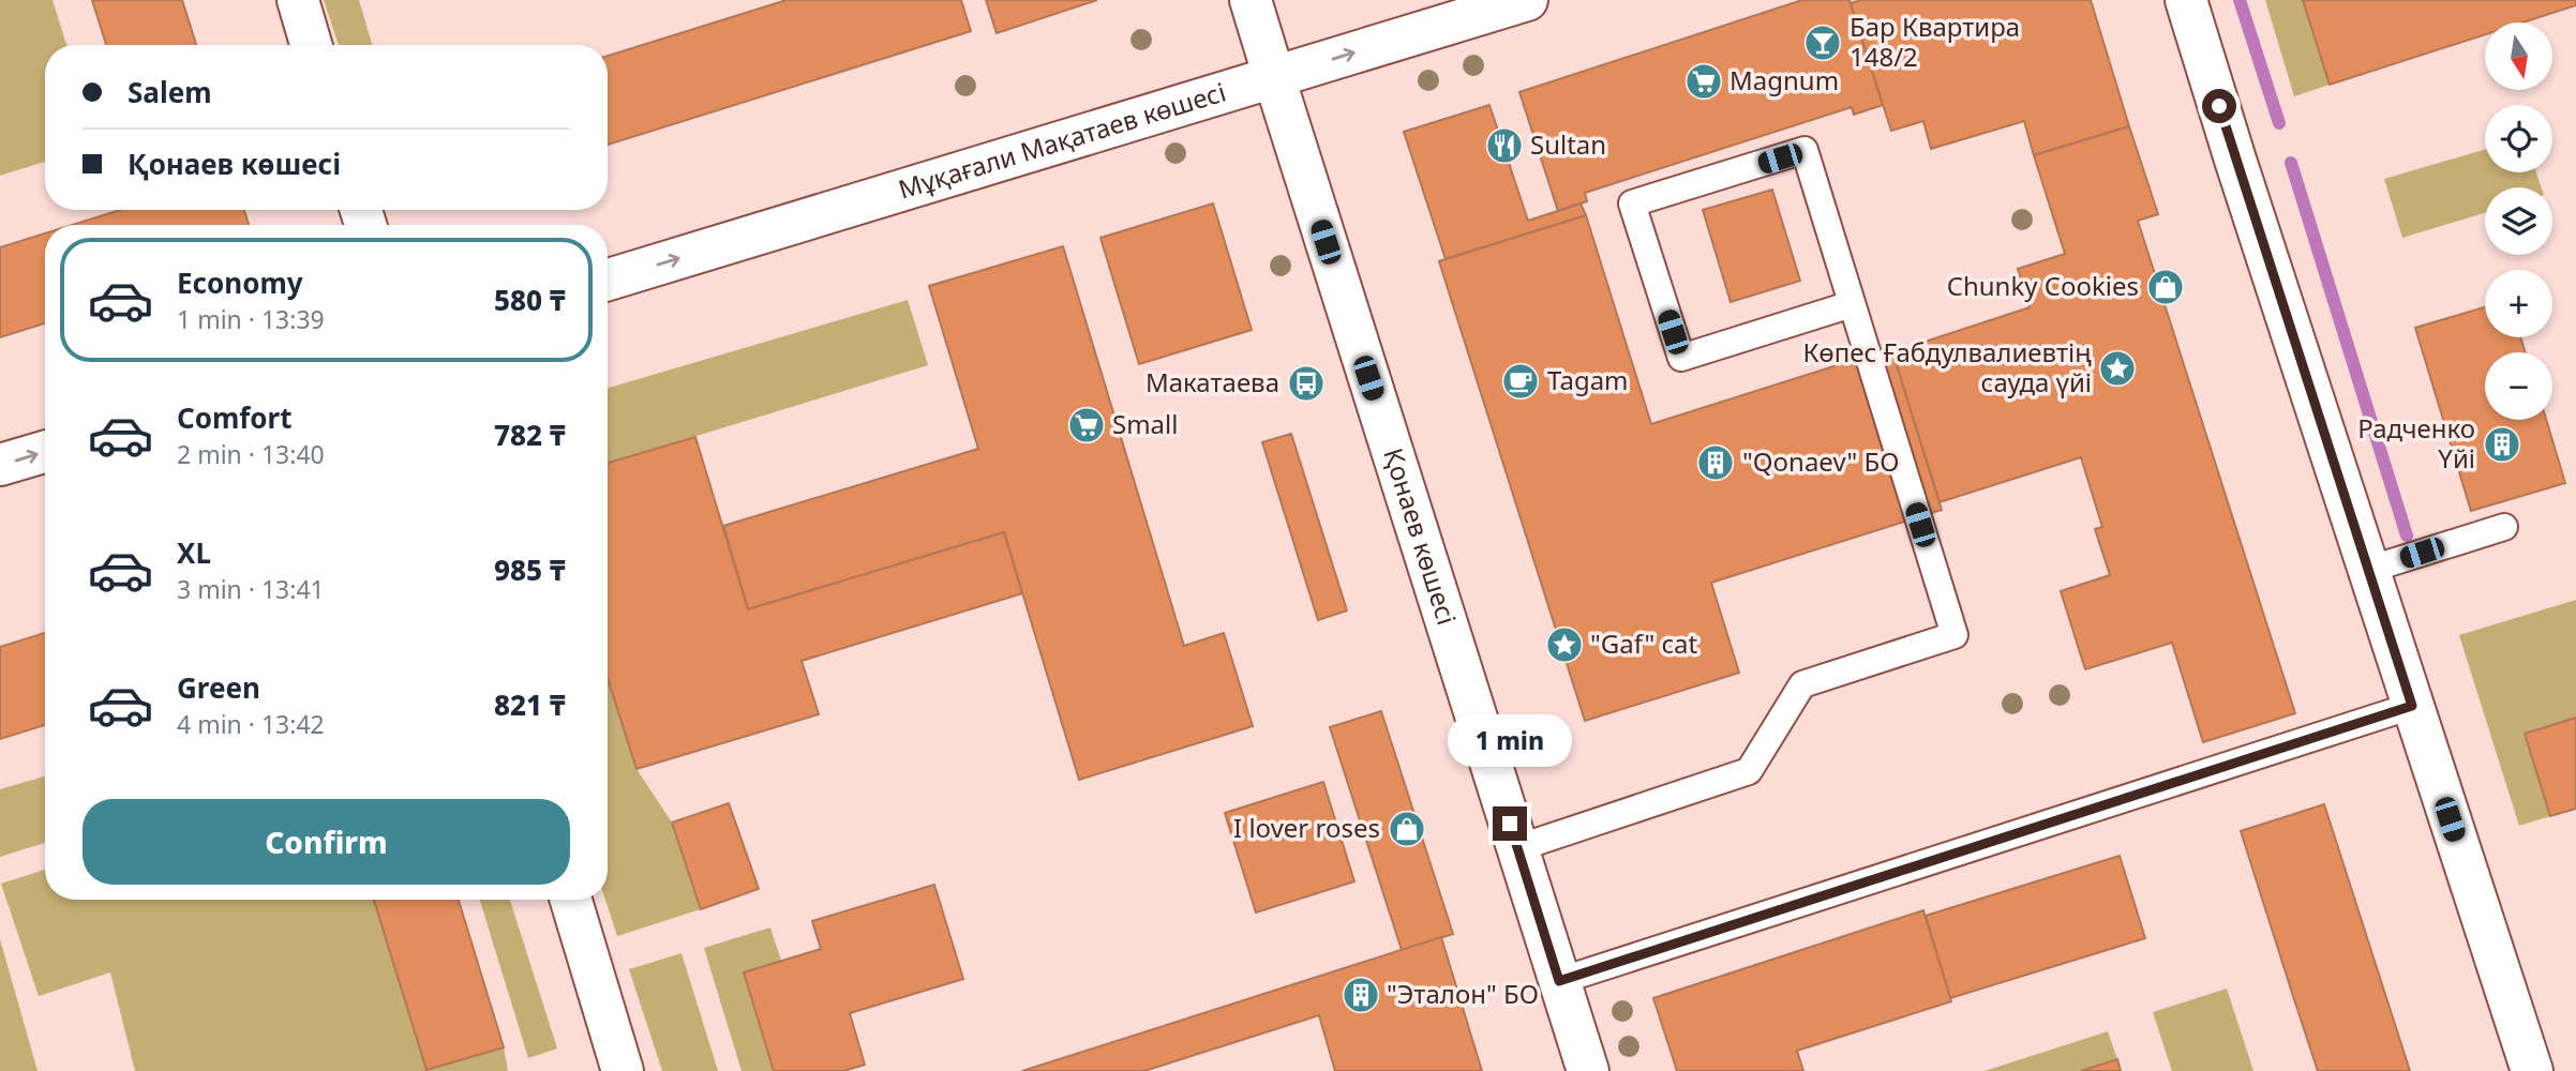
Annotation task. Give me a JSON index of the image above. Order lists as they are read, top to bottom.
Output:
{
  "streets": {
    "street": ["Мұқағали Мақатаев көшесі", "Қонаев көшесі"]
  },
  "crossings": [
    ["Мұқағали Мақатаев көшесі", "Қонаев көшесі"]
  ],
  "one_way": ["Мұқағали Мақатаев көшесі"],
  "places": {
    "bar": ["Бар Квартира 148/2"],
    "supermarket": ["Magnum", "Small"],
    "restaurant": ["Sultan"],
    "shop": ["Chunky Cookies", "I lover roses"],
    "place": ["Көпес Ғабдулвалиевтің сауда үйі", "\"Gaf\" cat"],
    "cafe": ["Tagam"],
    "bus stop": ["Макатаева"],
    "building": ["Радченко Үйі", "\"Qonaev\" БО", "\"Эталон\" БО"]
  },
  "north": "bottom",
  "page": {
    "map_buttons": ["+", "−"],
    "banner": ["Salem", "Қонаев көшесі"],
    "list": [
      {
        "name": "Economy",
        "note": "1 min · 13:39",
        "value": "580 ₸"
      },
      {
        "name": "Comfort",
        "note": "2 min · 13:40",
        "value": "782 ₸"
      },
      {
        "name": "XL",
        "note": "3 min · 13:41",
        "value": "985 ₸"
      },
      {
        "name": "Green",
        "note": "4 min · 13:42",
        "value": "821 ₸"
      }
    ],
    "bubble": "1 min",
    "buttons": "Confirm"
  }
}
